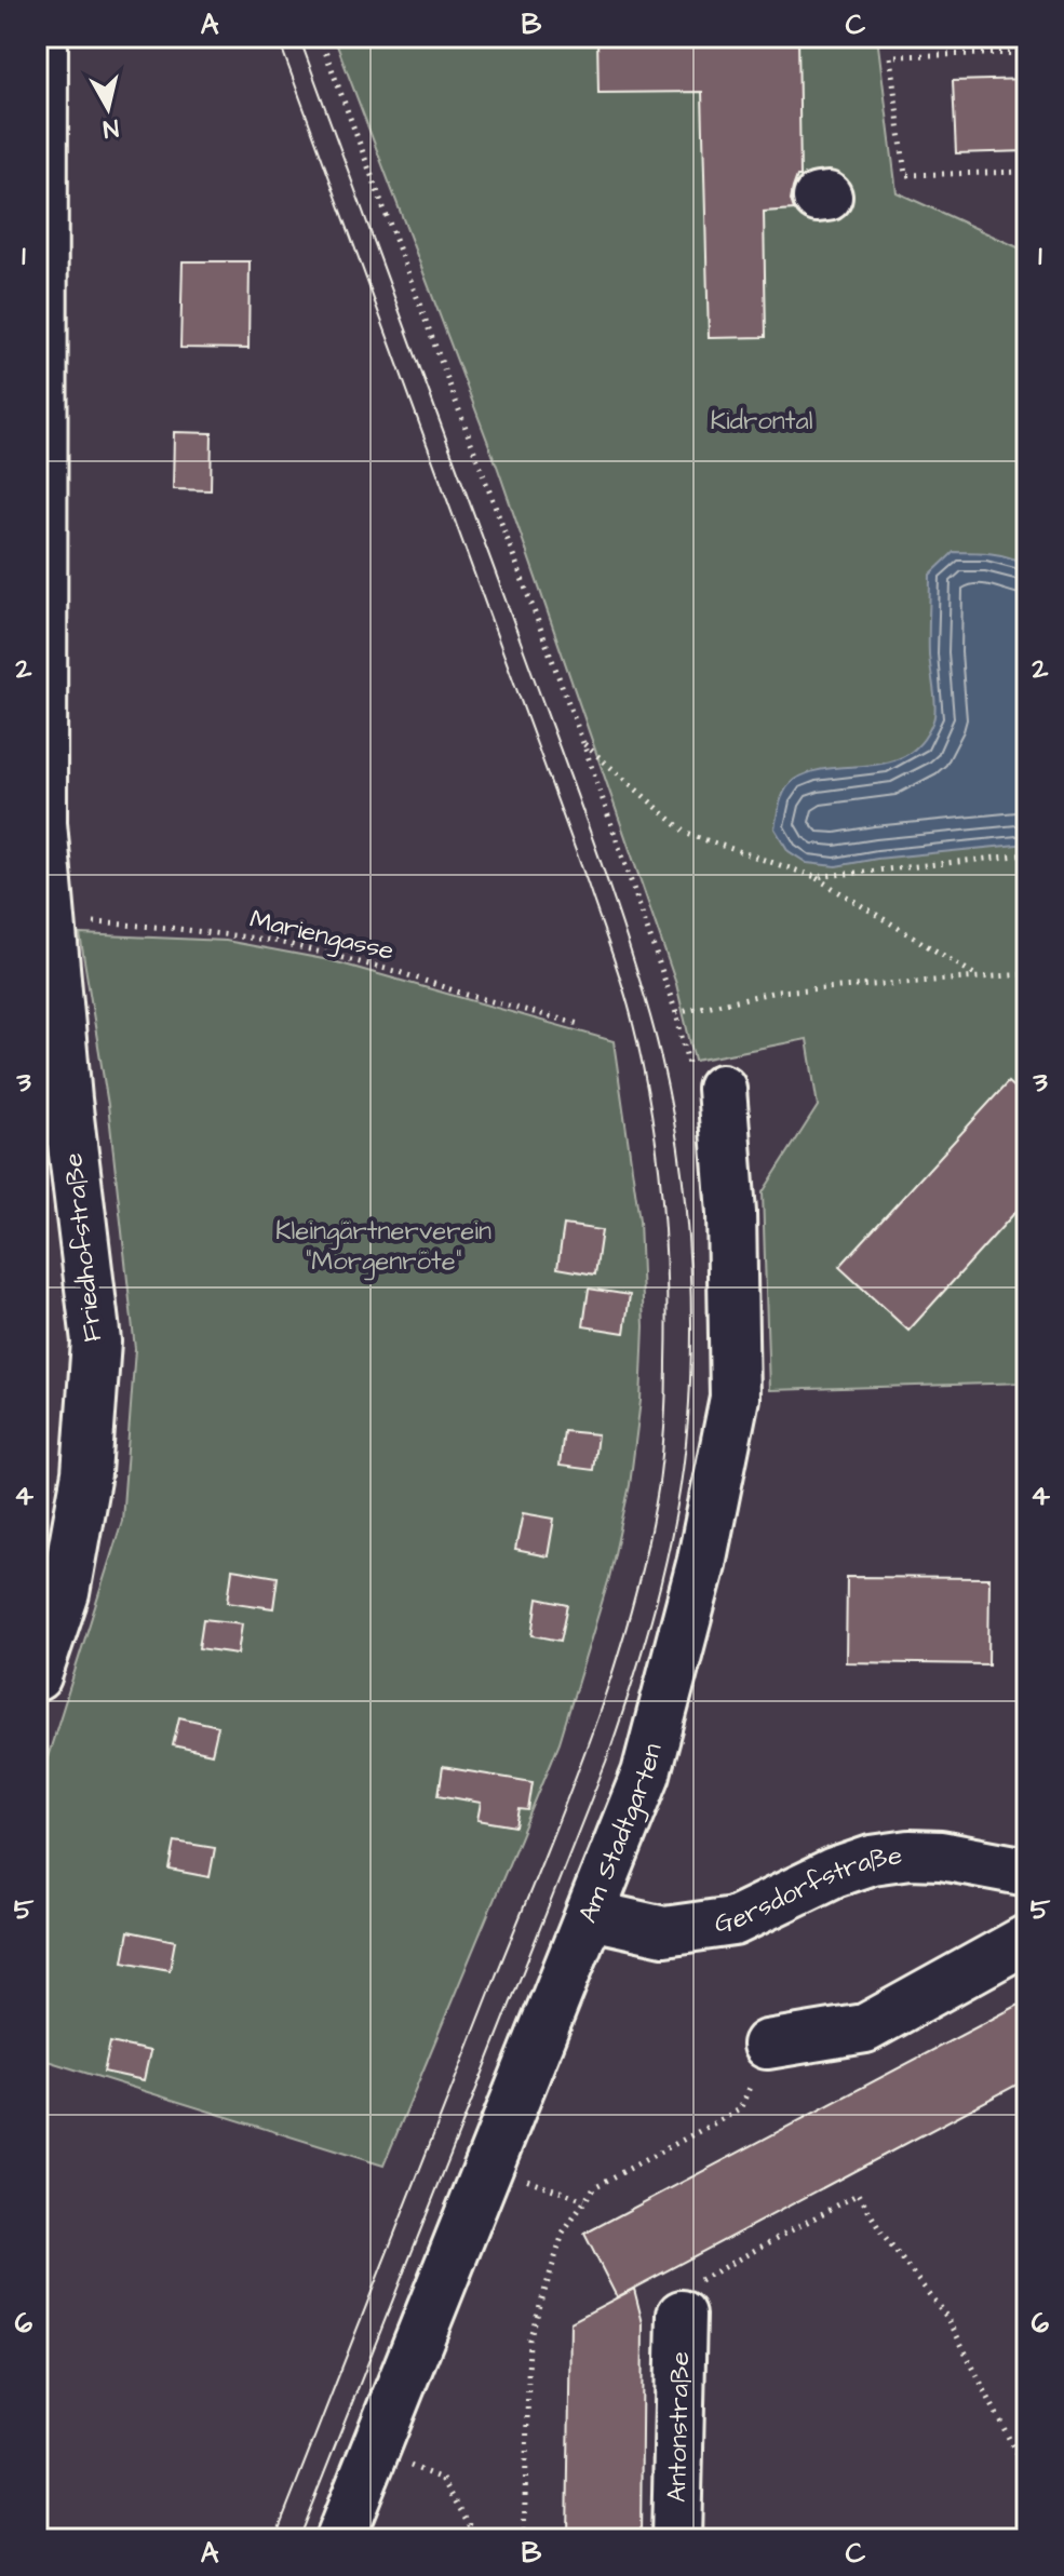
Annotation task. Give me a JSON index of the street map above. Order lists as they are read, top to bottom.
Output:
{
  "streets": {
    "street": [
      "Friedhofstraße",
      "Am Stadtgarten",
      "Gersdorfstraße",
      "Antonstraße"
    ],
    "path": ["Mariengasse"]
  },
  "crossings": [
    ["Mariengasse", "Friedhofstraße"],
    ["Am Stadtgarten", "Gersdorfstraße"]
  ],
  "parks": ["Kidrontal", "Kleingärtnerverein \"Morgenröte\""],
  "north": "bottom",
  "grid": {
    "columns": ["A", "B", "C"],
    "rows": [
      "1",
      "2",
      "3",
      "4",
      "5",
      "6"
    ]
  }
}
